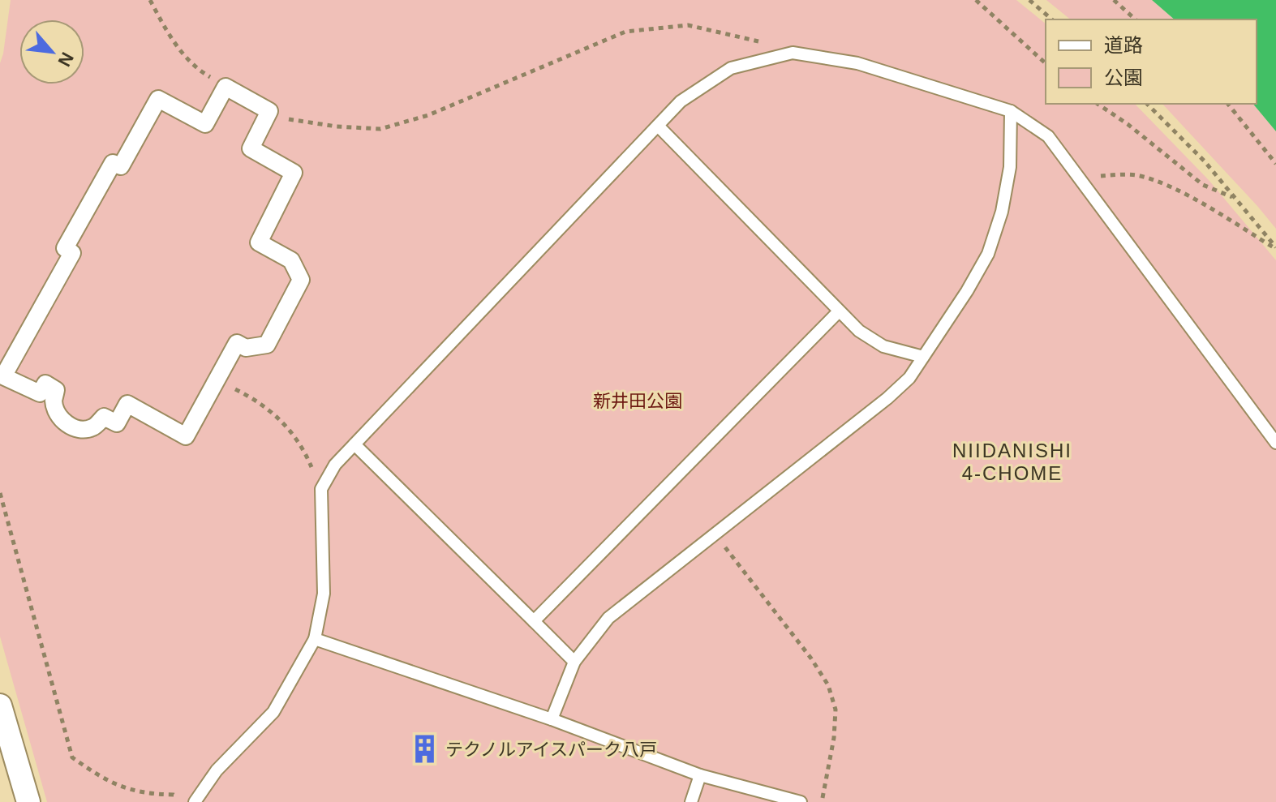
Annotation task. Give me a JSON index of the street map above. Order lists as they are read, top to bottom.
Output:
{
  "districts": ["NIIDANISHI 4-CHOME"],
  "parks": ["新井田公園"],
  "places": {
    "building": ["テクノルアイスパーク八戸"]
  },
  "legend": ["道路", "公園"],
  "north": "bottom right"
}
